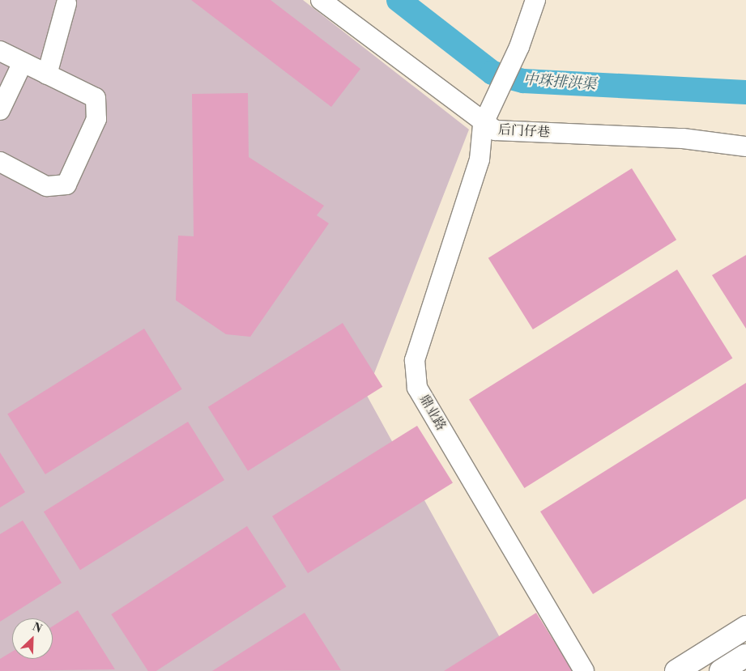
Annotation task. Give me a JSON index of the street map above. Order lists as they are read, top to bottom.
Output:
{
  "streets": {
    "street": ["后门仔巷", "鼎业路"]
  },
  "crossings": [
    ["后门仔巷", "鼎业路"]
  ],
  "water": ["中珠排洪渠"],
  "north": "top right"
}
